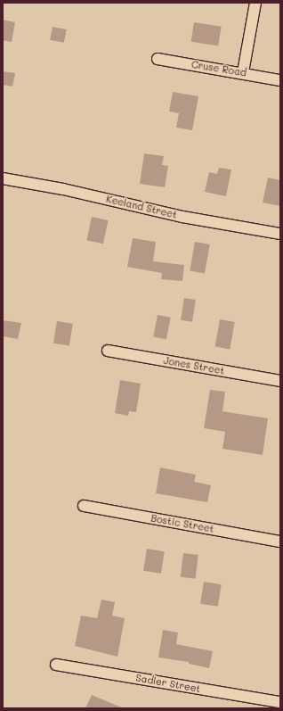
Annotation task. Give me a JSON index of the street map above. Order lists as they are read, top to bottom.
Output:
{
  "streets": {
    "street": [
      "Cruse Road",
      "Keeland Street",
      "Jones Street",
      "Bostic Street",
      "Sadler Street"
    ]
  }
}
